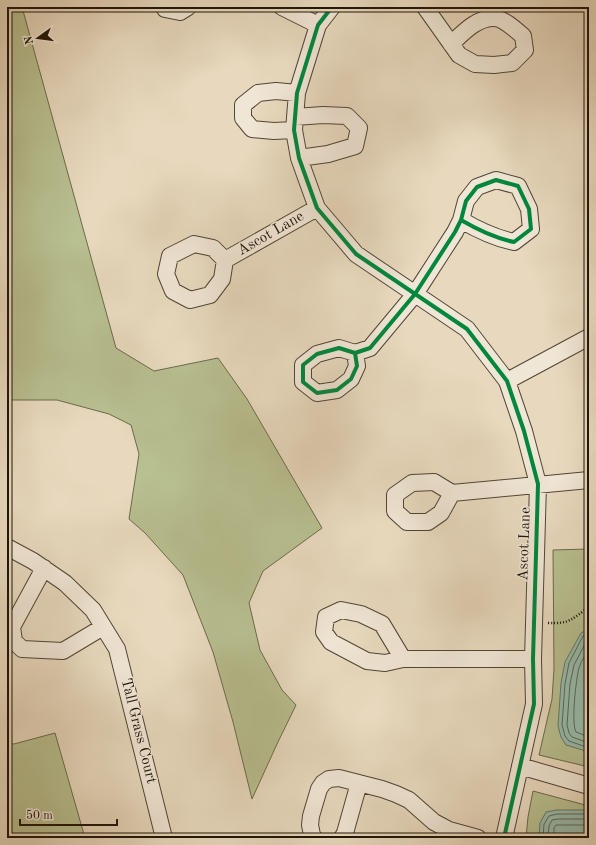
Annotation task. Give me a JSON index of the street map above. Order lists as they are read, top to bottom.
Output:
{
  "streets": {
    "street": ["Ascot Lane", "Tall Grass Court"]
  },
  "scale_bar": "50 m",
  "north": "left"
}
